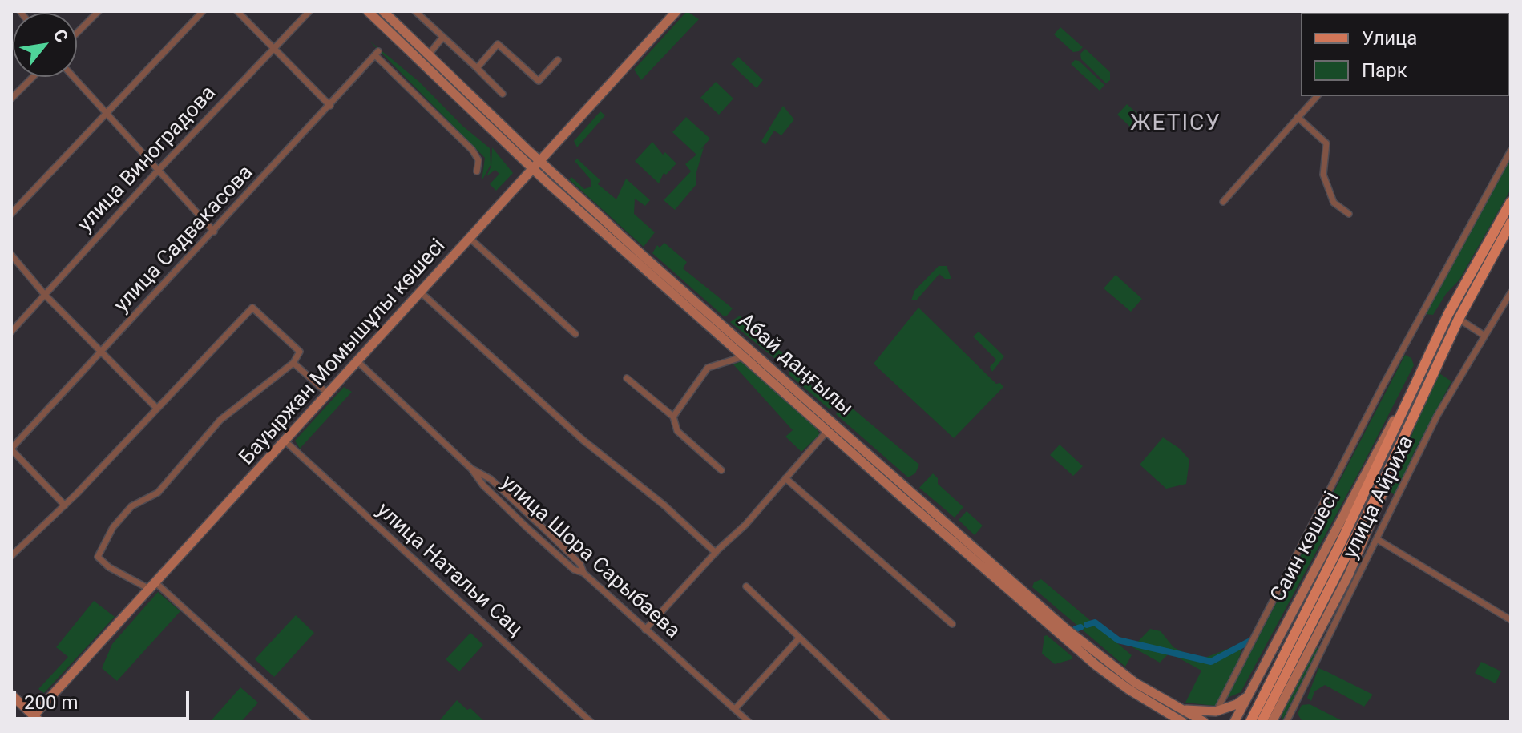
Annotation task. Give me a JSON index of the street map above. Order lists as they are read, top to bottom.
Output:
{
  "streets": {
    "main road": ["Бауыржан Момышұлы көшесі", "Абай даңғылы", "Саин көшесі"],
    "street": [
      "улица Виноградова",
      "улица Садвакасова",
      "улица Айриха",
      "улица Шора Сарыбаева",
      "улица Натальи Сац"
    ]
  },
  "crossings": [
    ["Бауыржан Момышұлы көшесі", "Абай даңғылы"],
    ["Бауыржан Момышұлы көшесі", "улица Шора Сарыбаева"],
    ["Бауыржан Момышұлы көшесі", "улица Натальи Сац"],
    ["улица Айриха", "Саин көшесі"]
  ],
  "districts": ["ЖЕТІСУ"],
  "legend": ["Улица", "Парк"],
  "scale_bar": "200 m",
  "north": "top right"
}
